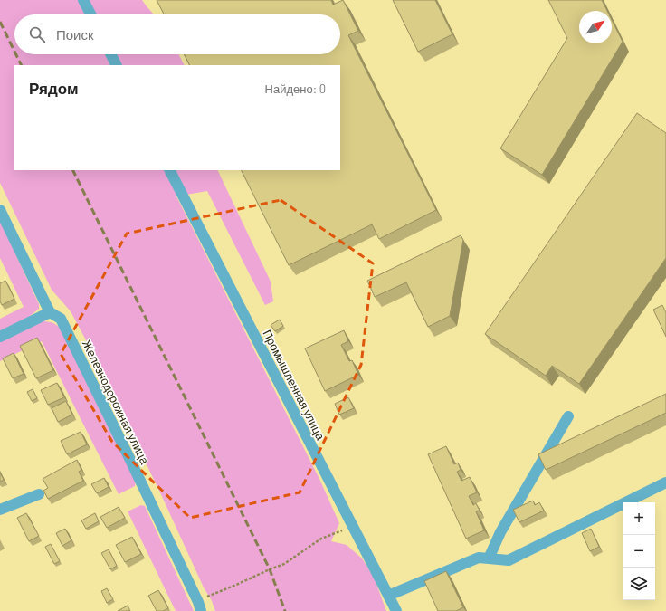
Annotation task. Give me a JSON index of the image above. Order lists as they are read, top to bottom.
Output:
{
  "streets": {
    "street": ["Промышленная улица", "Железнодорожная улица"]
  },
  "north": "top right",
  "page": {
    "search": "Поиск",
    "heading": ["Рядом", "Найдено: 0"],
    "map_buttons": ["+", "−"]
  }
}
